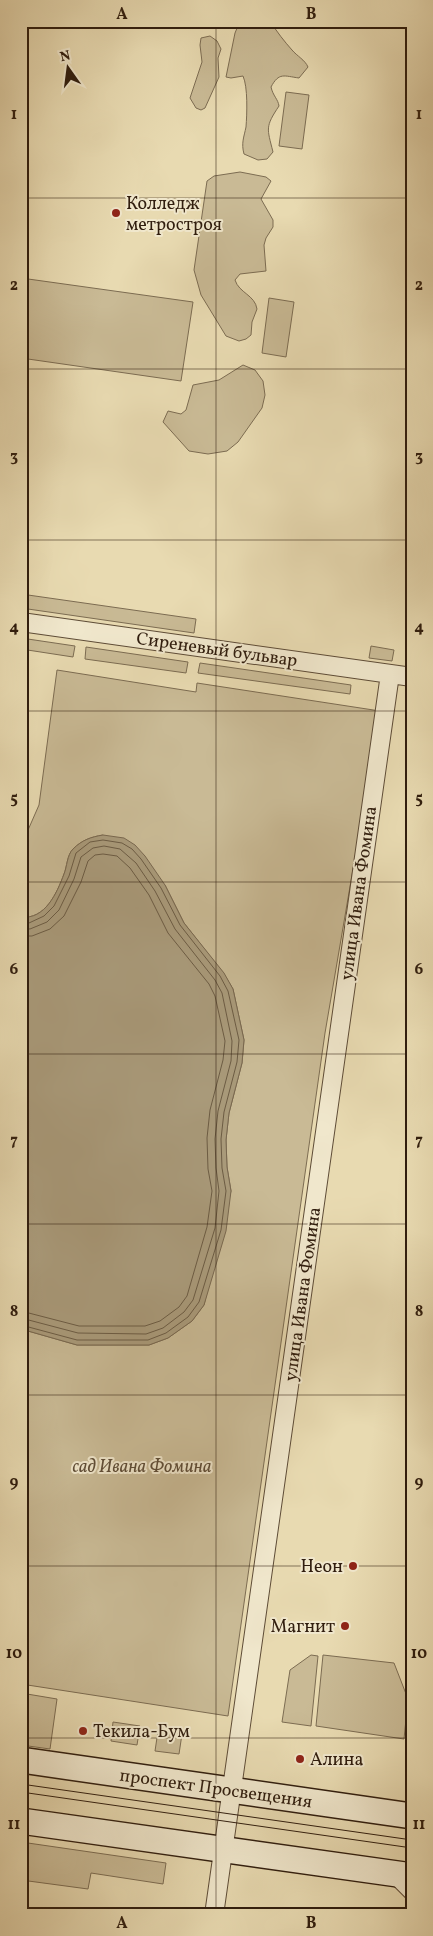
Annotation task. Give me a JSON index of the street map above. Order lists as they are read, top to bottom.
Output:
{
  "streets": {
    "main road": ["проспект Просвещения"],
    "street": ["Сиреневый бульвар", "улица Ивана Фомина"]
  },
  "crossings": [
    ["Сиреневый бульвар", "улица Ивана Фомина"],
    ["улица Ивана Фомина", "проспект Просвещения"]
  ],
  "parks": ["сад Ивана Фомина"],
  "places": [
    "Колледж метростроя",
    "Неон",
    "Магнит",
    "Текила-Бум",
    "Алина"
  ],
  "north": "top",
  "grid": {
    "columns": ["A", "B"],
    "rows": [
      "1",
      "2",
      "3",
      "4",
      "5",
      "6",
      "7",
      "8",
      "9",
      "10",
      "11"
    ]
  }
}
